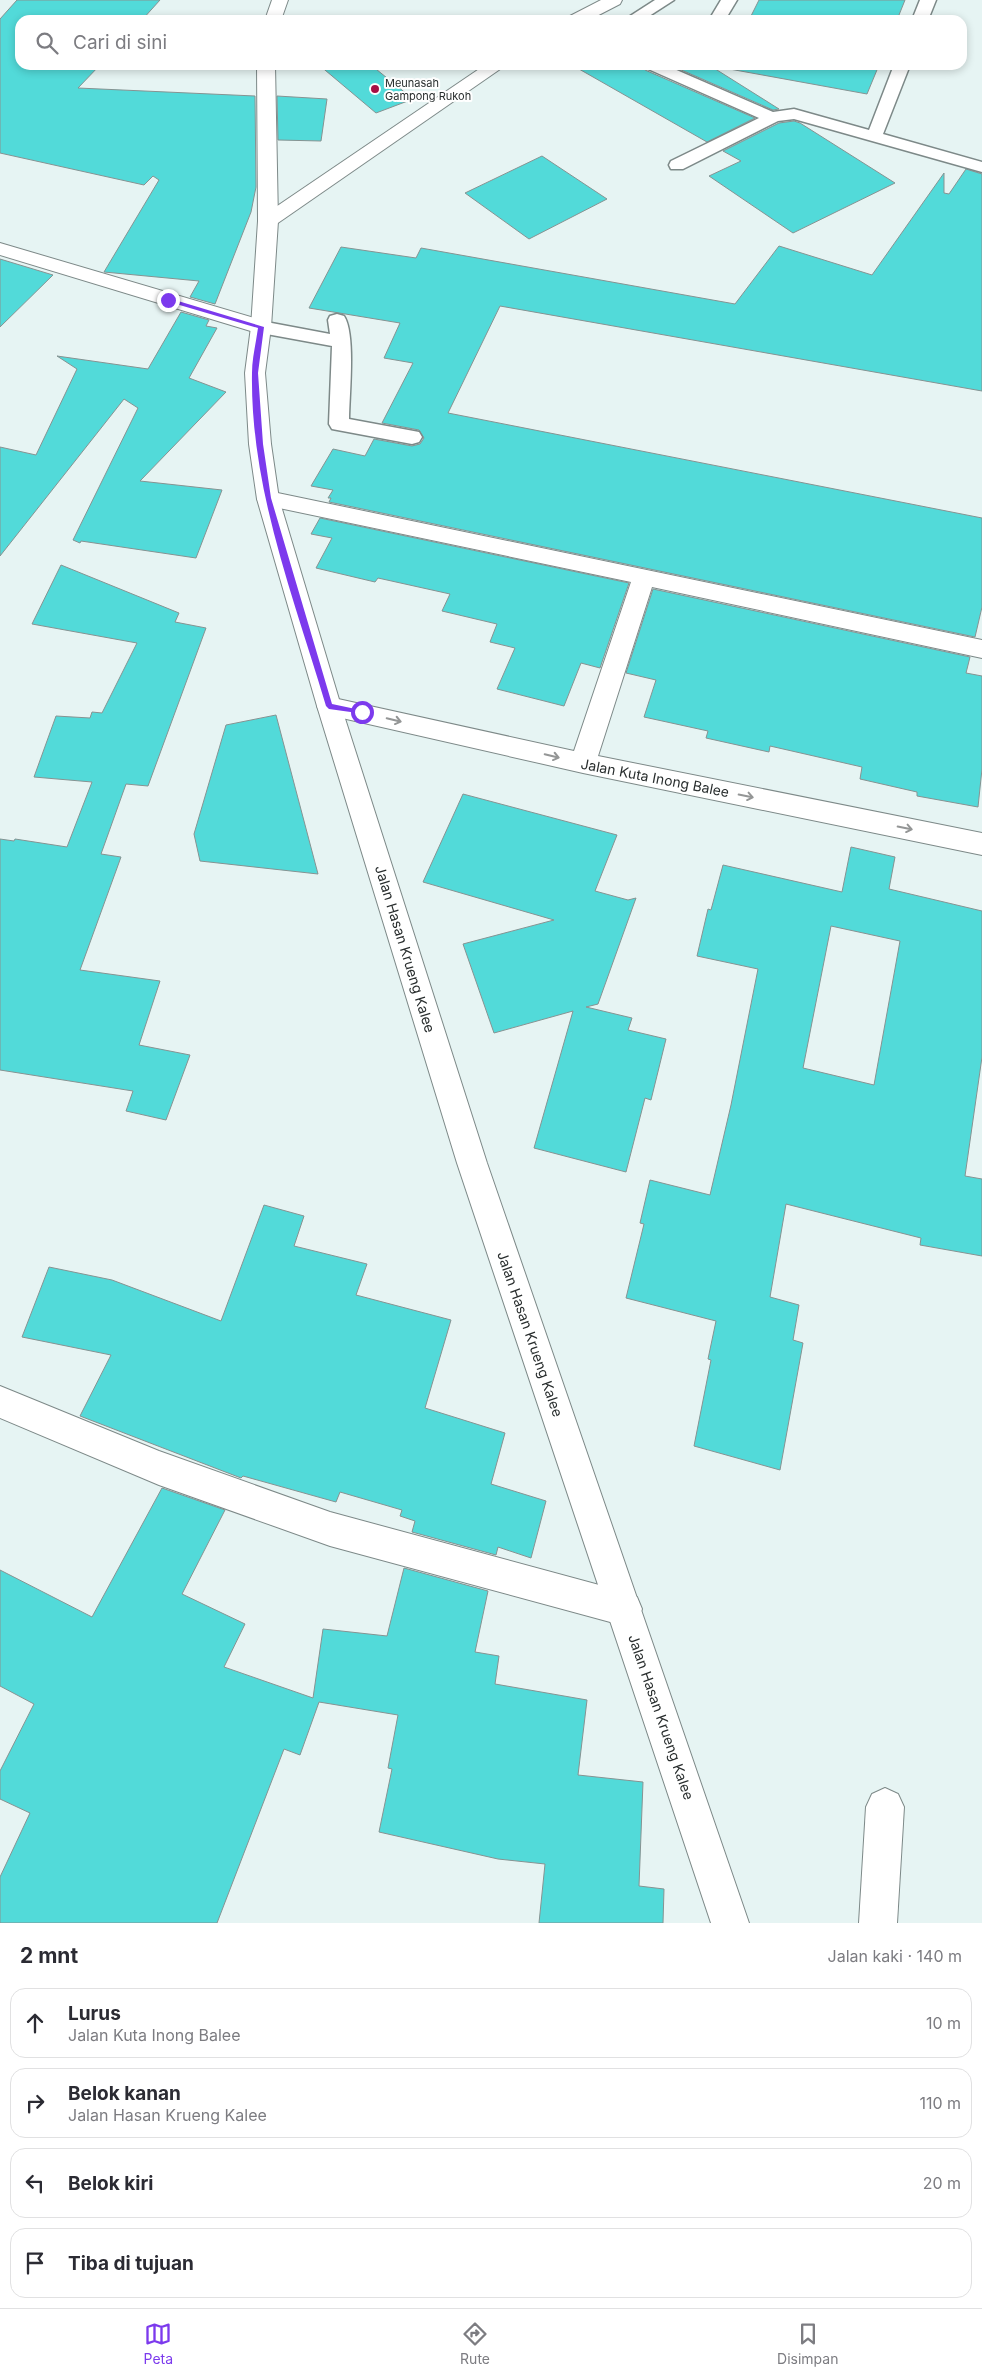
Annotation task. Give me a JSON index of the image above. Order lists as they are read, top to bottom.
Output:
{
  "streets": {
    "street": ["Jalan Kuta Inong Balee", "Jalan Hasan Krueng Kalee"]
  },
  "crossings": [
    ["Jalan Kuta Inong Balee", "Jalan Hasan Krueng Kalee"]
  ],
  "places": ["Meunasah Gampong Rukoh"],
  "page": {
    "search": "Cari di sini",
    "heading": ["2 mnt", "Jalan kaki · 140 m"],
    "list": [
      ["Lurus", "Jalan Kuta Inong Balee", "10 m"],
      ["Belok kanan", "Jalan Hasan Krueng Kalee", "110 m"],
      ["Belok kiri", "20 m"],
      "Tiba di tujuan"
    ],
    "nav": ["Peta", "Rute", "Disimpan"]
  }
}
